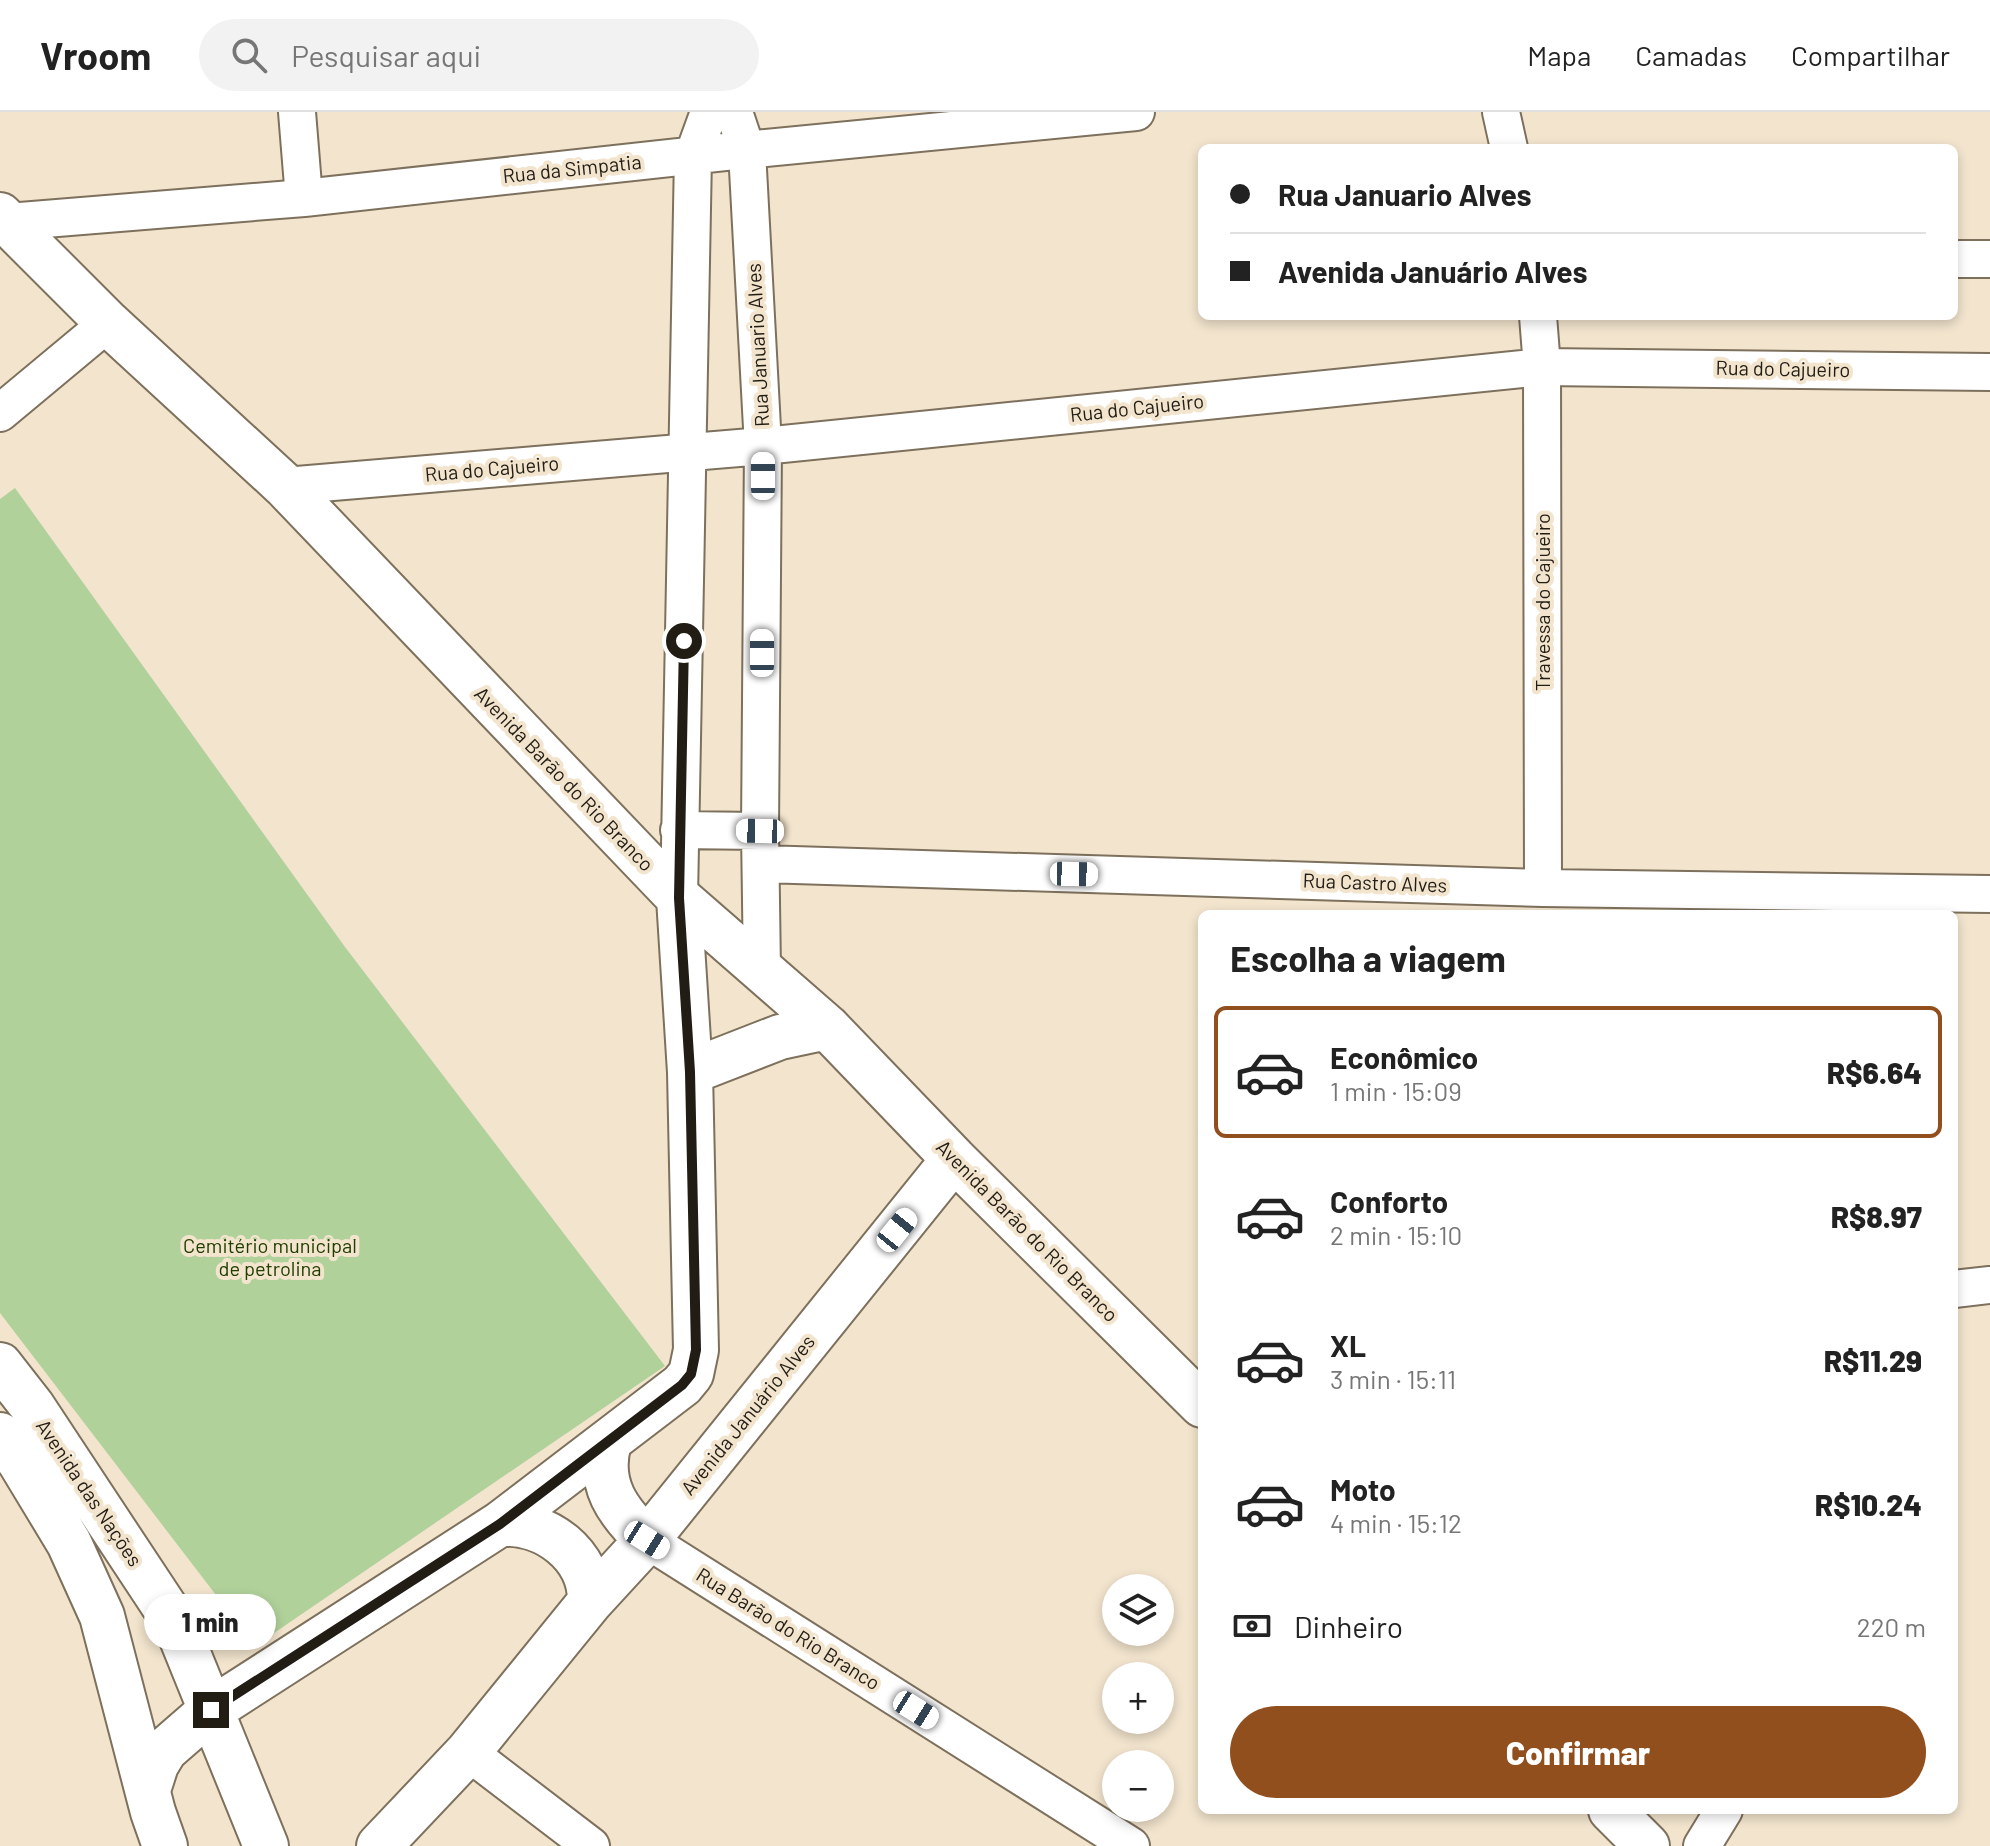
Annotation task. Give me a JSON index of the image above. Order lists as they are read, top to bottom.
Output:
{
  "streets": {
    "street": [
      "Rua da Simpatia",
      "Rua Januario Alves",
      "Rua do Cajueiro",
      "Travessa do Cajueiro",
      "Avenida Barão do Rio Branco",
      "Rua Castro Alves",
      "Avenida Januário Alves",
      "Avenida das Nações",
      "Rua Barão do Rio Branco"
    ]
  },
  "crossings": [
    ["Rua da Simpatia", "Rua Januario Alves"],
    ["Rua da Simpatia", "Avenida Barão do Rio Branco"],
    ["Rua Januario Alves", "Rua do Cajueiro"],
    ["Rua Januario Alves", "Avenida Barão do Rio Branco"],
    ["Rua Januario Alves", "Rua Castro Alves"],
    ["Rua do Cajueiro", "Travessa do Cajueiro"],
    ["Rua do Cajueiro", "Avenida Barão do Rio Branco"],
    ["Travessa do Cajueiro", "Rua Castro Alves"],
    ["Avenida Barão do Rio Branco", "Avenida Januário Alves"],
    ["Avenida Januário Alves", "Rua Barão do Rio Branco"]
  ],
  "parks": ["Cemitério municipal de petrolina"],
  "page": {
    "header": "Vroom",
    "search": "Pesquisar aqui",
    "nav": ["Mapa", "Camadas", "Compartilhar"],
    "banner": ["Rua Januario Alves", "Avenida Januário Alves"],
    "heading": "Escolha a viagem",
    "list": [
      {
        "name": "Econômico",
        "note": "1 min · 15:09",
        "value": "R$6.64"
      },
      {
        "name": "Conforto",
        "note": "2 min · 15:10",
        "value": "R$8.97"
      },
      {
        "name": "XL",
        "note": "3 min · 15:11",
        "value": "R$11.29"
      },
      {
        "name": "Moto",
        "note": "4 min · 15:12",
        "value": "R$10.24"
      }
    ],
    "map_buttons": ["+", "−"],
    "pay": ["Dinheiro", "220 m"],
    "bubble": "1 min",
    "buttons": "Confirmar"
  }
}
